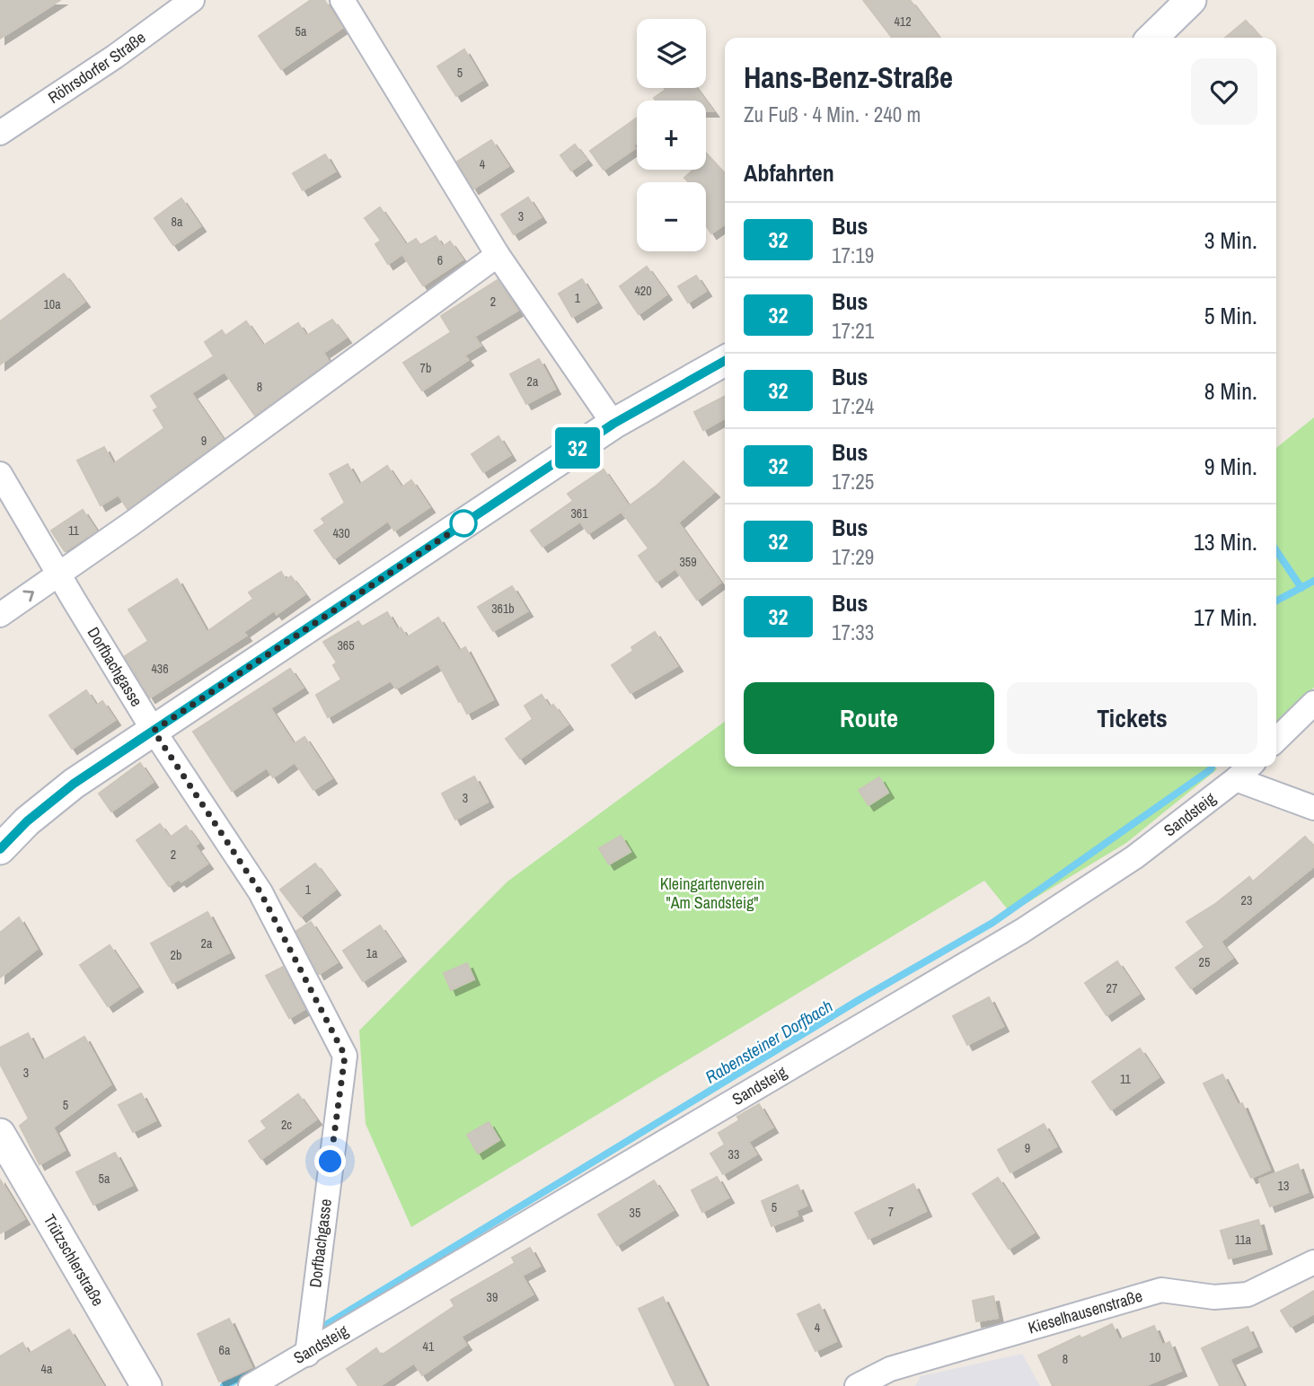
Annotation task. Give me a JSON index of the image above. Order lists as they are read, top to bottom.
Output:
{
  "streets": {
    "street": [
      "Röhrsdorfer Straße",
      "Dorfbachgasse",
      "Sandsteig",
      "Trützschlerstraße",
      "Kieselhausenstraße"
    ]
  },
  "crossings": [
    ["Dorfbachgasse", "Sandsteig"]
  ],
  "water": ["Rabensteiner Dorfbach"],
  "parks": ["Kleingartenverein \"Am Sandsteig\""],
  "lines": ["bus line 32"],
  "house_numbers": [
    "412",
    "5a",
    "5",
    "4",
    "3",
    "8a",
    "6",
    "420",
    "1",
    "2",
    "10a",
    "7b",
    "2a",
    "8",
    "9",
    "361",
    "11",
    "430",
    "359",
    "361b",
    "365",
    "436",
    "3",
    "2",
    "1",
    "23",
    "2a",
    "1a",
    "2b",
    "25",
    "27",
    "3",
    "11",
    "5",
    "2c",
    "9",
    "33",
    "5a",
    "13",
    "5",
    "7",
    "35",
    "11a",
    "39",
    "4",
    "41",
    "6a",
    "10",
    "8",
    "4a"
  ],
  "page": {
    "on_map": "32",
    "map_buttons": ["+", "−"],
    "heading": [
      ["Hans-Benz-Straße", "Zu Fuß · 4 Min. · 240 m"],
      "Abfahrten"
    ],
    "list": [
      {
        "mark": "32",
        "name": "Bus",
        "note": "17:19",
        "value": "3 Min."
      },
      {
        "mark": "32",
        "name": "Bus",
        "note": "17:21",
        "value": "5 Min."
      },
      {
        "mark": "32",
        "name": "Bus",
        "note": "17:24",
        "value": "8 Min."
      },
      {
        "mark": "32",
        "name": "Bus",
        "note": "17:25",
        "value": "9 Min."
      },
      {
        "mark": "32",
        "name": "Bus",
        "note": "17:29",
        "value": "13 Min."
      },
      {
        "mark": "32",
        "name": "Bus",
        "note": "17:33",
        "value": "17 Min."
      }
    ],
    "buttons": ["Route", "Tickets"]
  }
}
